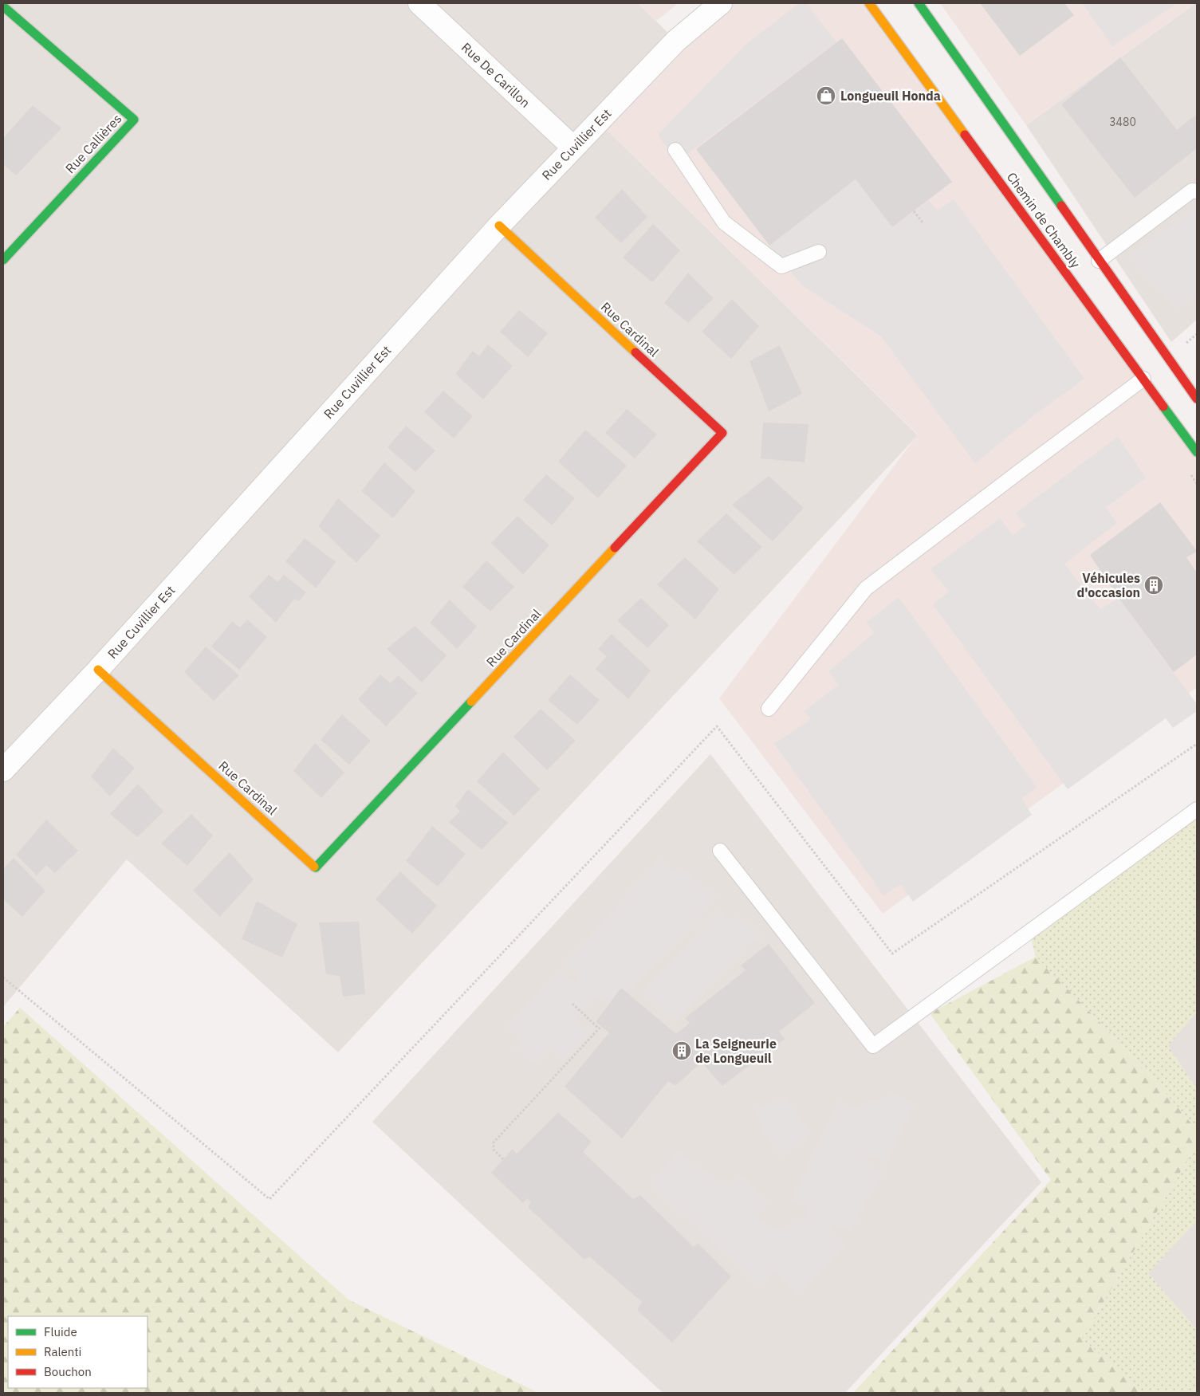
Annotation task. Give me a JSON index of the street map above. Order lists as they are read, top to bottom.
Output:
{
  "streets": {
    "street": [
      "Rue De Carillon",
      "Rue Callières",
      "Rue Cuvillier Est",
      "Chemin de Chambly",
      "Rue Cardinal"
    ]
  },
  "crossings": [
    ["Rue De Carillon", "Rue Cuvillier Est"],
    ["Rue Cuvillier Est", "Rue Cardinal"]
  ],
  "places": {
    "shop": ["Longueuil Honda"],
    "building": ["Véhicules d'occasion", "La Seigneurie de Longueuil"]
  },
  "house_numbers": ["3480"],
  "legend": ["Fluide", "Ralenti", "Bouchon"]
}
